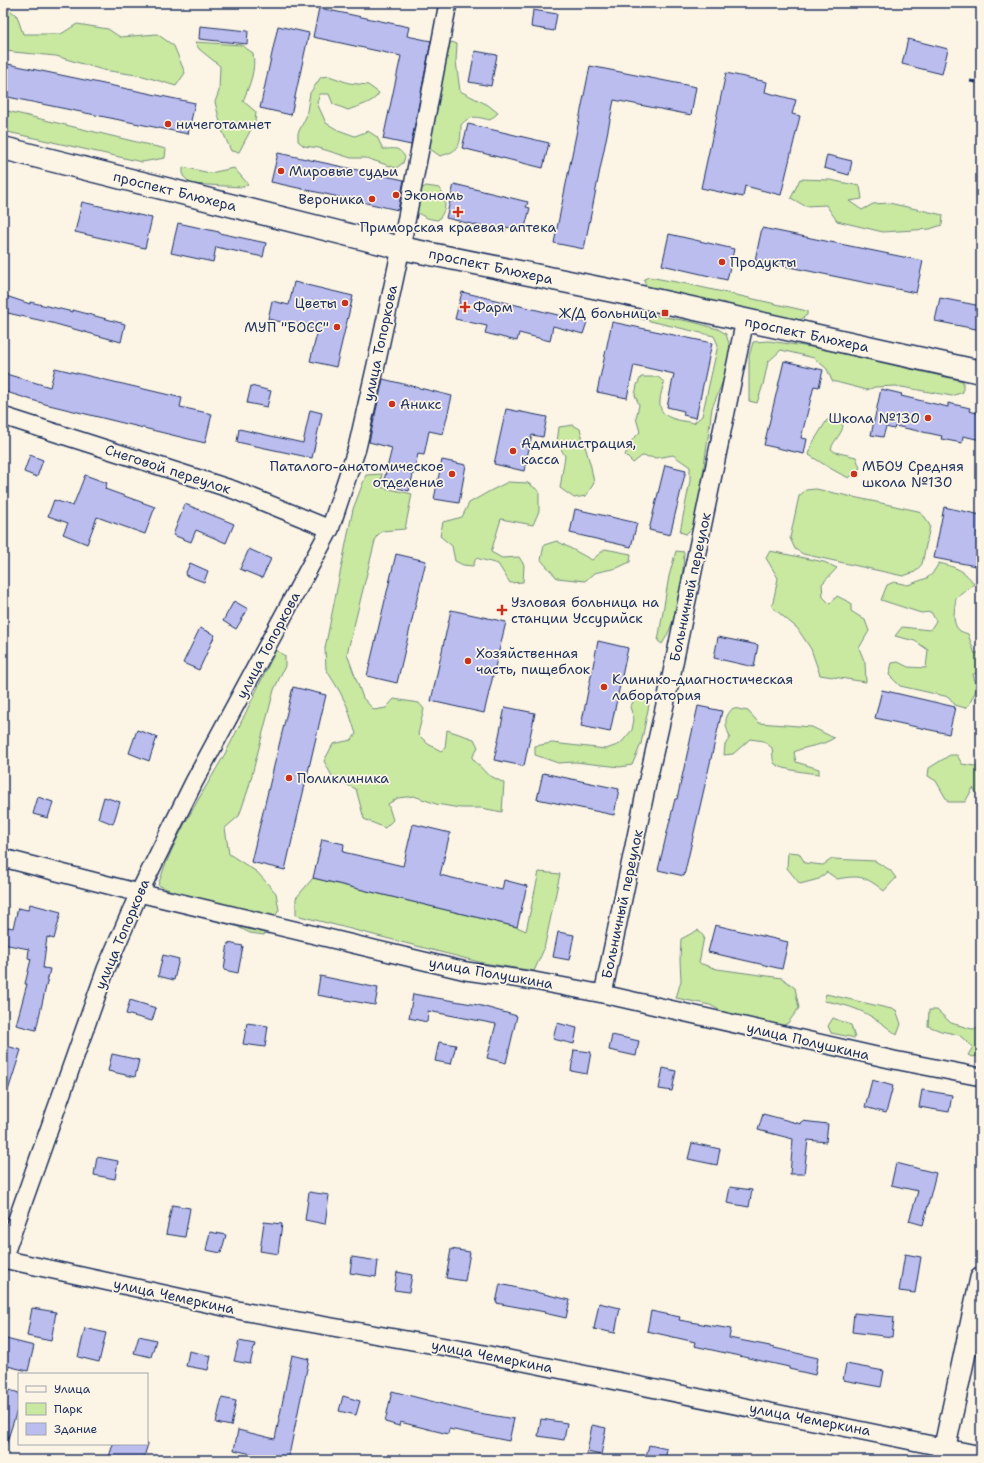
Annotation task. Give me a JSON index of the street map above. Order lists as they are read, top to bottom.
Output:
{
  "streets": {
    "main road": ["проспект Блюхера"],
    "street": [
      "улица Топоркова",
      "Снеговой переулок",
      "Больничный переулок",
      "улица Полушкина",
      "улица Чемеркина"
    ]
  },
  "crossings": [
    ["проспект Блюхера", "улица Топоркова"],
    ["проспект Блюхера", "Больничный переулок"],
    ["улица Топоркова", "Снеговой переулок"],
    ["улица Топоркова", "улица Полушкина"],
    ["улица Топоркова", "улица Чемеркина"],
    ["Больничный переулок", "улица Полушкина"]
  ],
  "places": {
    "other": [
      "ничеготамнет",
      "Мировые судьи",
      "Экономь",
      "Вероника",
      "Продукты",
      "Цветы",
      "МУП \"БОСС\"",
      "Аникс",
      "Школа №130",
      "Администрация, касса",
      "Паталого-анатомическое отделение",
      "МБОУ Средняя школа №130",
      "Хозяйственная часть, пищеблок",
      "Клинико-диагностическая лаборатория",
      "Поликлиника"
    ],
    "health": ["Приморская краевая аптека", "Фарм", "Узловая больница на станции Уссурийск"],
    "transit": ["Ж/Д больница"]
  },
  "legend": ["Улица", "Парк", "Здание"]
}
